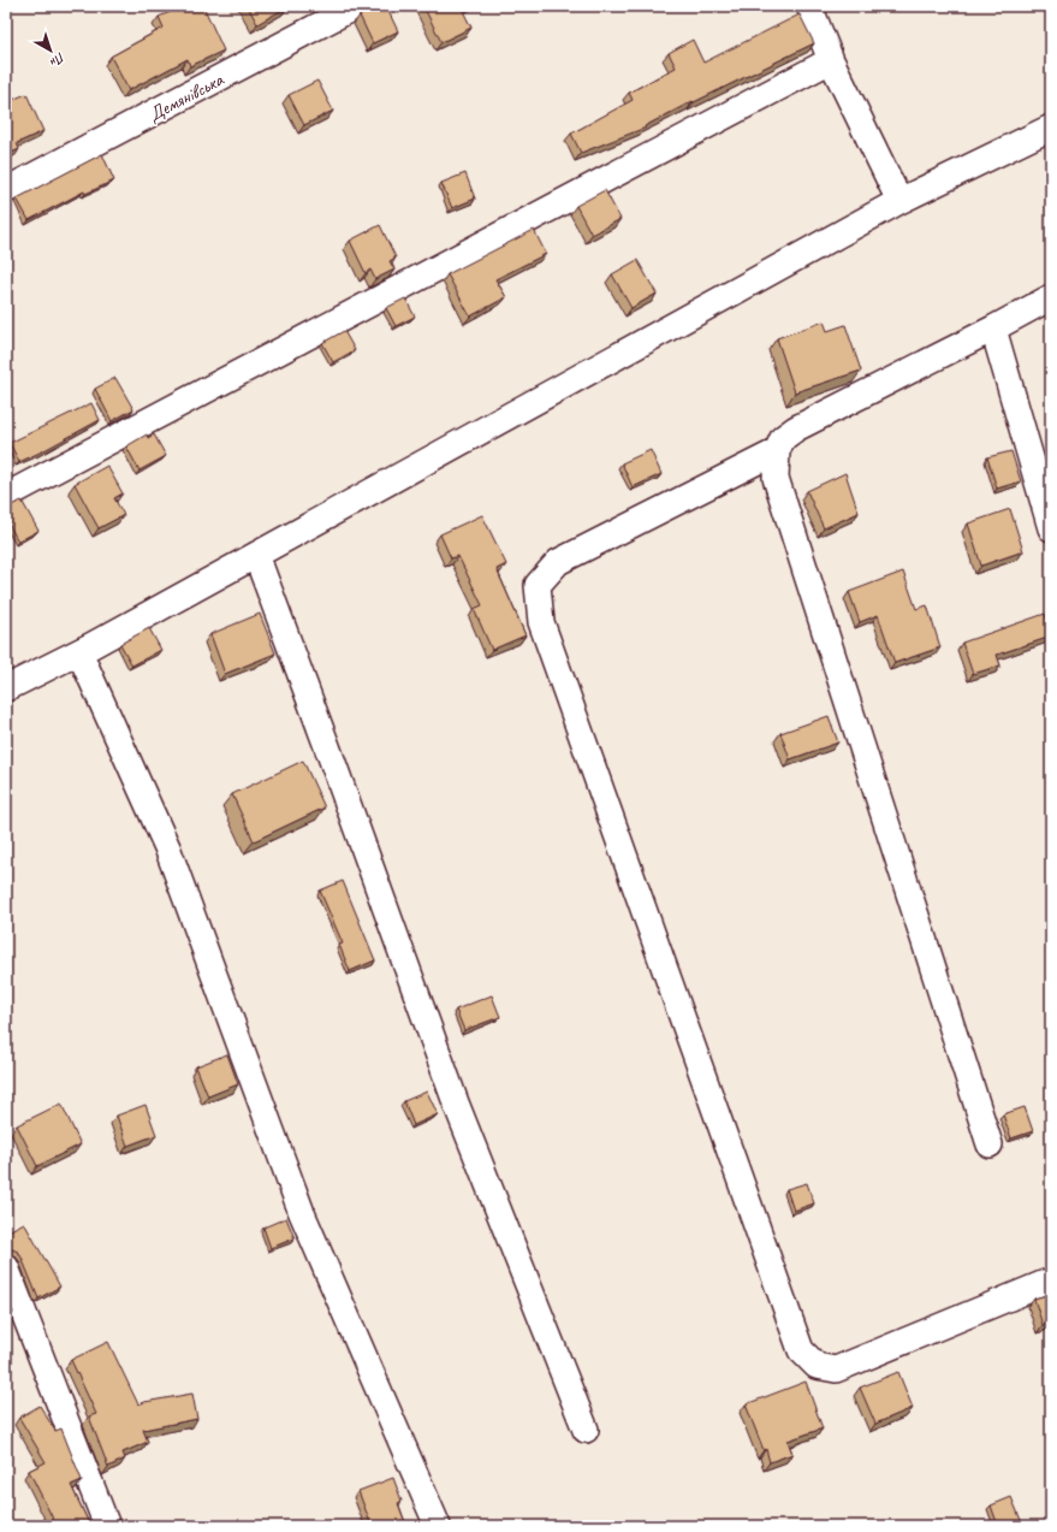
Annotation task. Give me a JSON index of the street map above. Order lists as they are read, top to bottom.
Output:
{
  "streets": {
    "street": ["Демянівська"]
  },
  "north": "bottom right"
}
